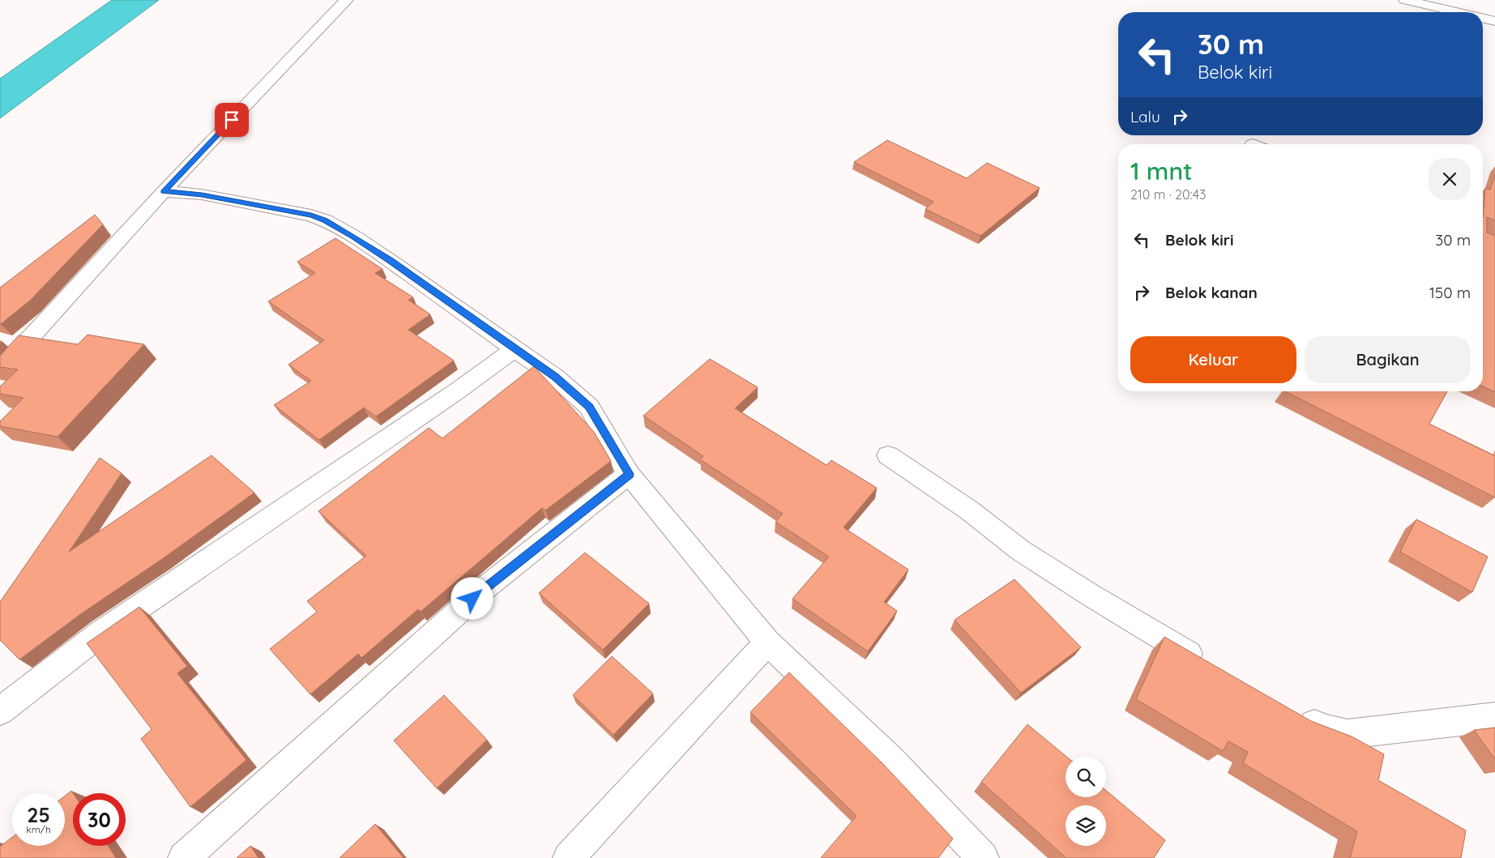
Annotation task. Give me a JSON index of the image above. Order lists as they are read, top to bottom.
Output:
{
  "page": {
    "turn": ["30 m", "Belok kiri"],
    "then": "Lalu",
    "heading": ["1 mnt", "210 m · 20:43"],
    "list": [
      {
        "name": "Belok kiri",
        "value": "30 m"
      },
      {
        "name": "Belok kanan",
        "value": "150 m"
      }
    ],
    "buttons": ["Keluar", "Bagikan"],
    "speed": "25 km/h",
    "limit": "30"
  }
}
